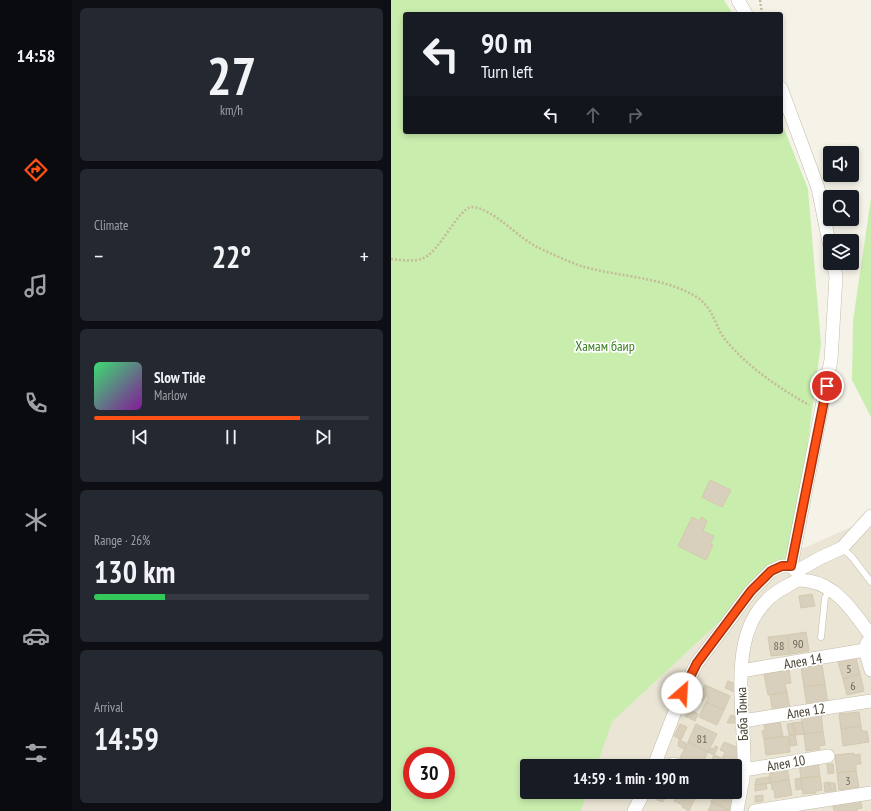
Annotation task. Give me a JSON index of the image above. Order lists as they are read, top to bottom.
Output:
{
  "streets": {
    "street": [
      "Алея 14",
      "Алея 12",
      "Баба Тонка",
      "Алея 10"
    ]
  },
  "crossings": [
    ["Алея 14", "Баба Тонка"],
    ["Алея 12", "Баба Тонка"],
    ["Баба Тонка", "Алея 10"]
  ],
  "parks": ["Хамам баир"],
  "house_numbers": [
    "90",
    "88",
    "5",
    "6",
    "81",
    "3"
  ],
  "page": {
    "tabs": "14:58",
    "tile": [
      ["27", "km/h"],
      "Climate",
      ["Range · 26%", "130 km"],
      ["Arrival", "14:59"]
    ],
    "turn": ["90 m", "Turn left"],
    "heat": ["−", "22°", "+"],
    "song": ["Slow Tide", "Marlow"],
    "limit": "30",
    "trip": "14:59 · 1 min · 190 m"
  }
}
